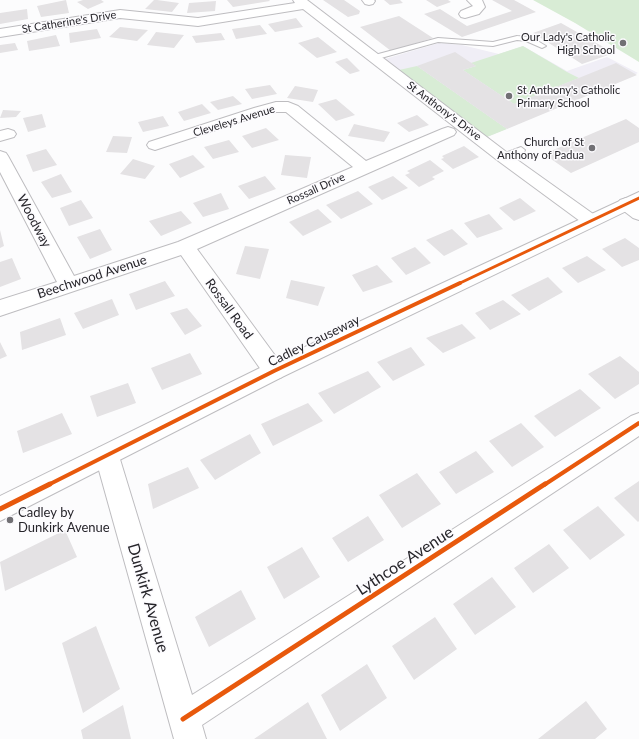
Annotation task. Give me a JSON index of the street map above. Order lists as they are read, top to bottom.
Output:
{
  "streets": {
    "street": [
      "St Catherine's Drive",
      "St Anthony's Drive",
      "Cleveleys Avenue",
      "Rossall Drive",
      "Woodway",
      "Beechwood Avenue",
      "Rossall Road",
      "Cadley Causeway",
      "Lythcoe Avenue",
      "Dunkirk Avenue"
    ]
  },
  "crossings": [
    ["St Catherine's Drive", "St Anthony's Drive"],
    ["St Anthony's Drive", "Cadley Causeway"],
    ["Cleveleys Avenue", "Rossall Drive"],
    ["Rossall Drive", "Beechwood Avenue"],
    ["Rossall Drive", "Rossall Road"],
    ["Woodway", "Beechwood Avenue"],
    ["Beechwood Avenue", "Rossall Road"],
    ["Rossall Road", "Cadley Causeway"],
    ["Cadley Causeway", "Dunkirk Avenue"],
    ["Lythcoe Avenue", "Dunkirk Avenue"]
  ],
  "places": [
    "Our Lady's Catholic High School",
    "St Anthony's Catholic Primary School",
    "Church of St Anthony of Padua",
    "Cadley by Dunkirk Avenue"
  ]
}
